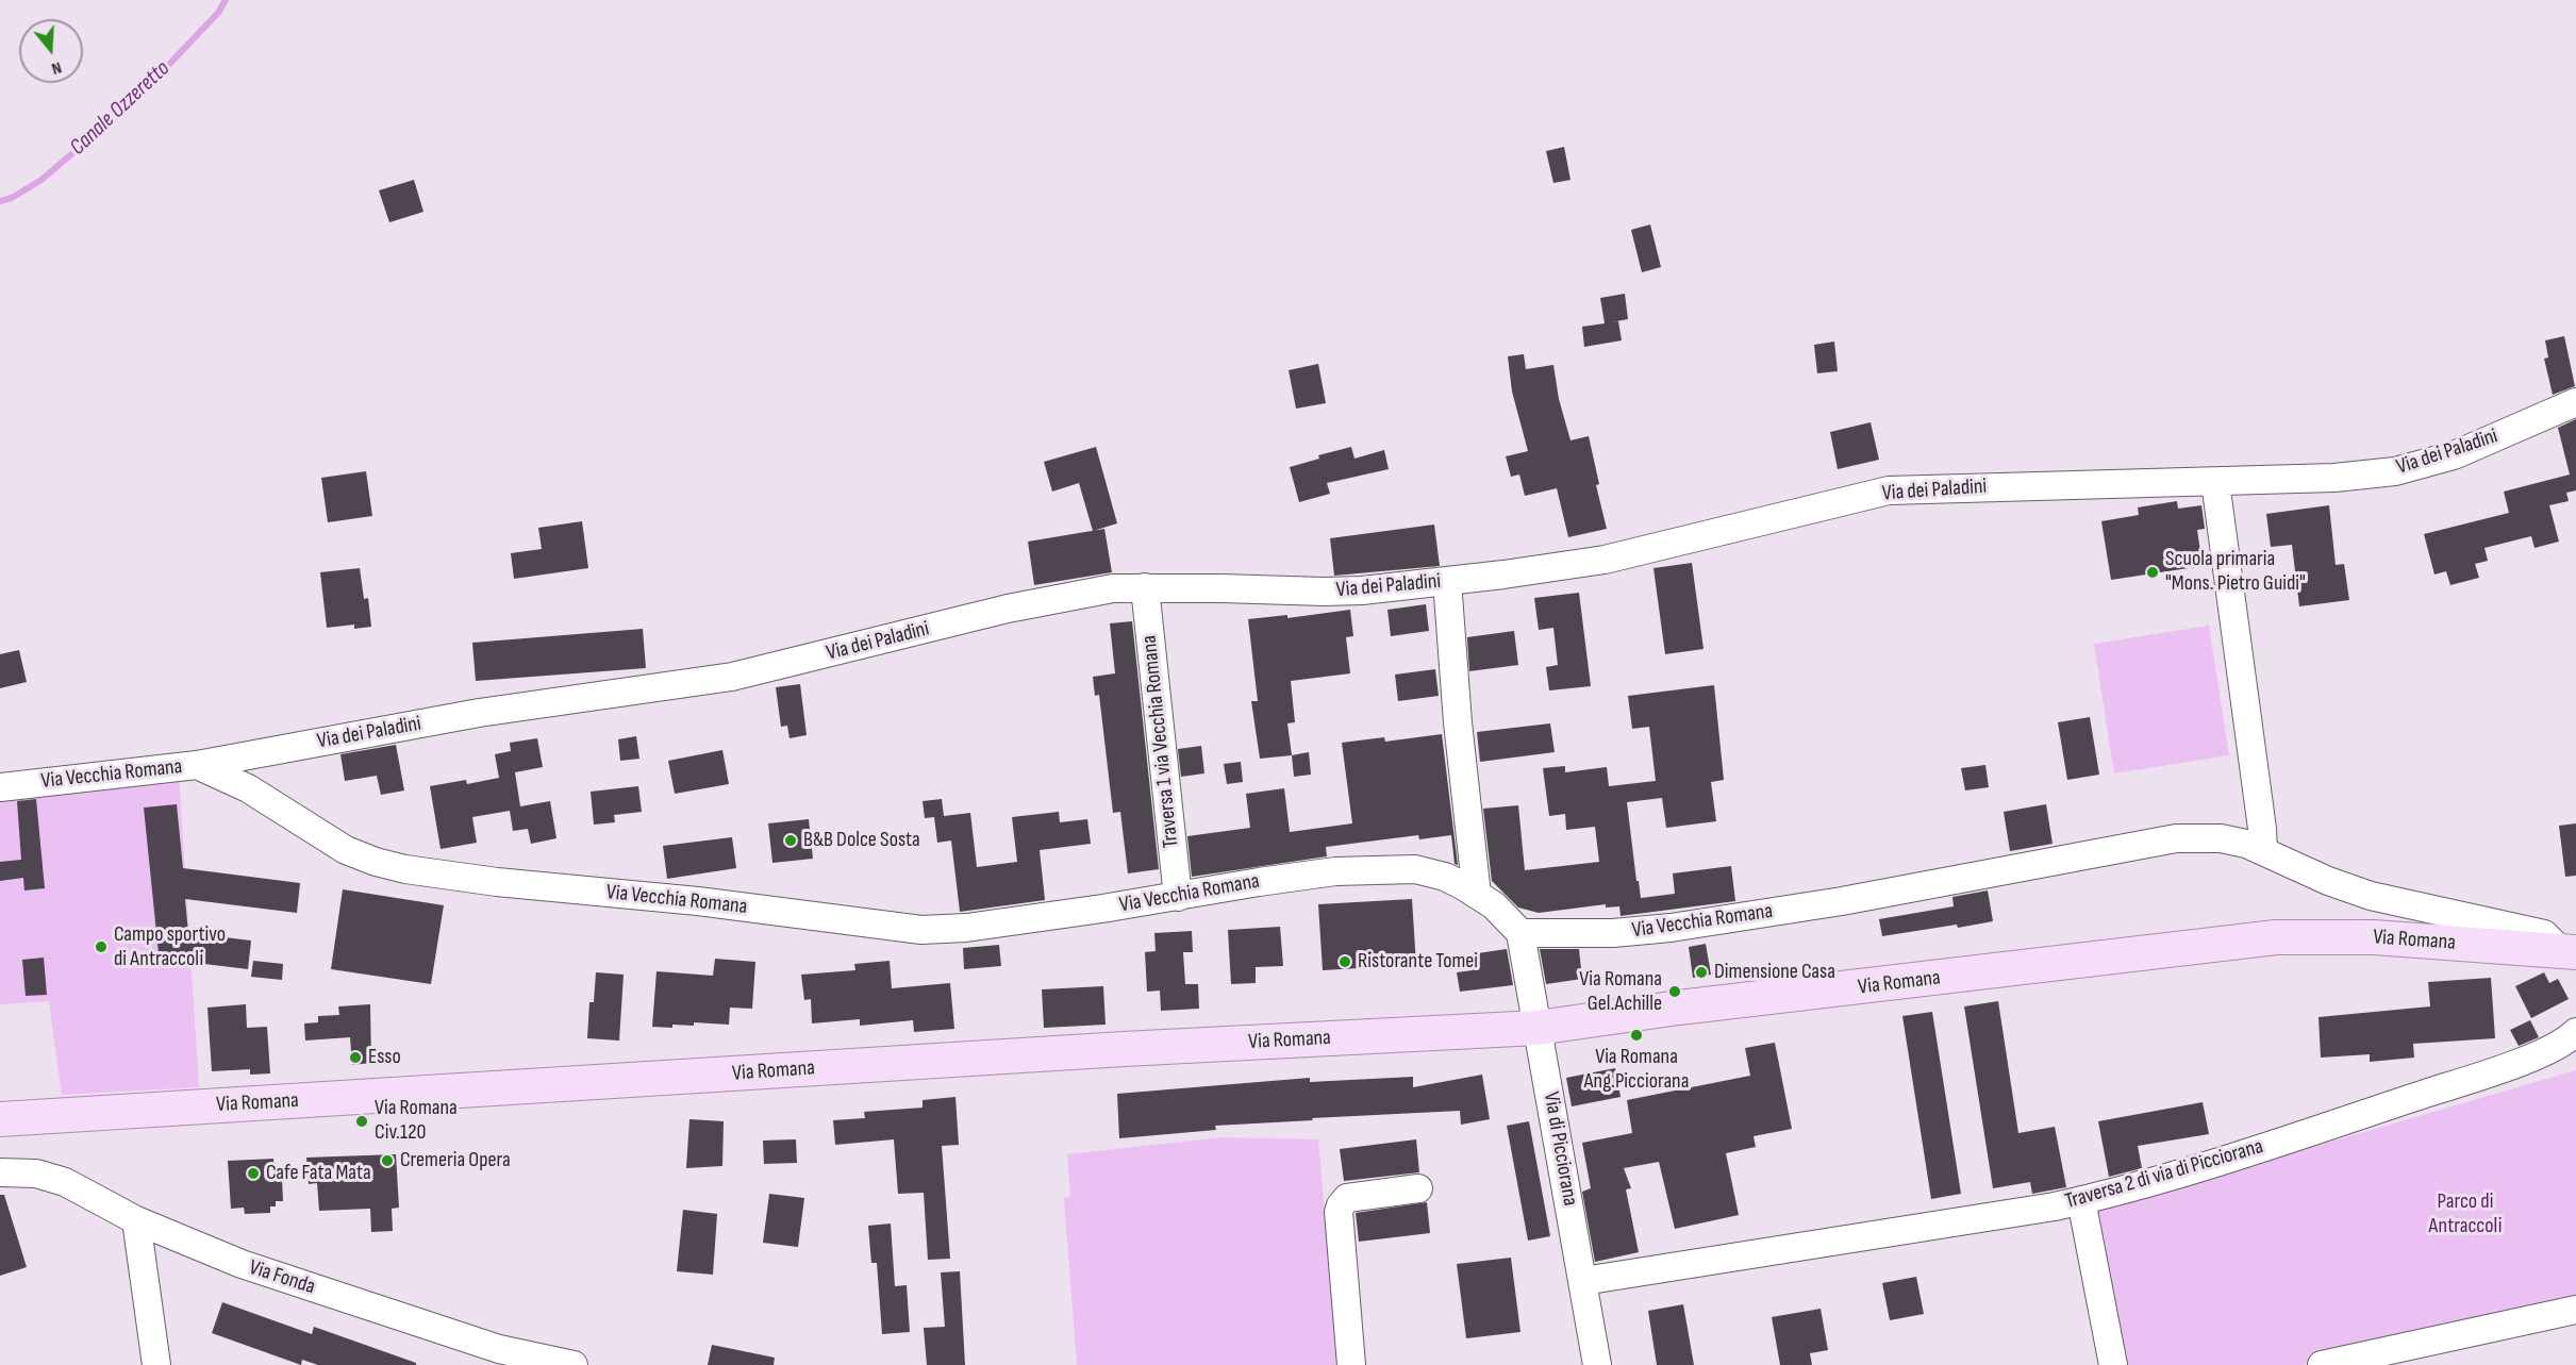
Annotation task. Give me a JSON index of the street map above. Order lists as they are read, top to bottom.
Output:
{
  "streets": {
    "main road": ["Via Romana"],
    "street": [
      "Via dei Paladini",
      "Traversa 1 via Vecchia Romana",
      "Via Vecchia Romana",
      "Via di Picciorana",
      "Traversa 2 di via di Picciorana",
      "Via Fonda"
    ]
  },
  "crossings": [
    ["Via dei Paladini", "Traversa 1 via Vecchia Romana"],
    ["Via dei Paladini", "Via Vecchia Romana"],
    ["Traversa 1 via Vecchia Romana", "Via Vecchia Romana"],
    ["Via Vecchia Romana", "Via Romana"],
    ["Via Vecchia Romana", "Via di Picciorana"],
    ["Via Romana", "Via di Picciorana"],
    ["Via di Picciorana", "Traversa 2 di via di Picciorana"]
  ],
  "water": ["Canale Ozzeretto"],
  "parks": ["Parco di Antraccoli"],
  "places": [
    "Scuola primaria \"Mons. Pietro Guidi\"",
    "B&B Dolce Sosta",
    "Campo sportivo di Antraccoli",
    "Ristorante Tomei",
    "Dimensione Casa",
    "Via Romana Gel.Achille",
    "Via Romana Ang.Picciorana",
    "Esso",
    "Via Romana Civ.120",
    "Cremeria Opera",
    "Cafe Fata Mata"
  ],
  "north": "bottom"
}
